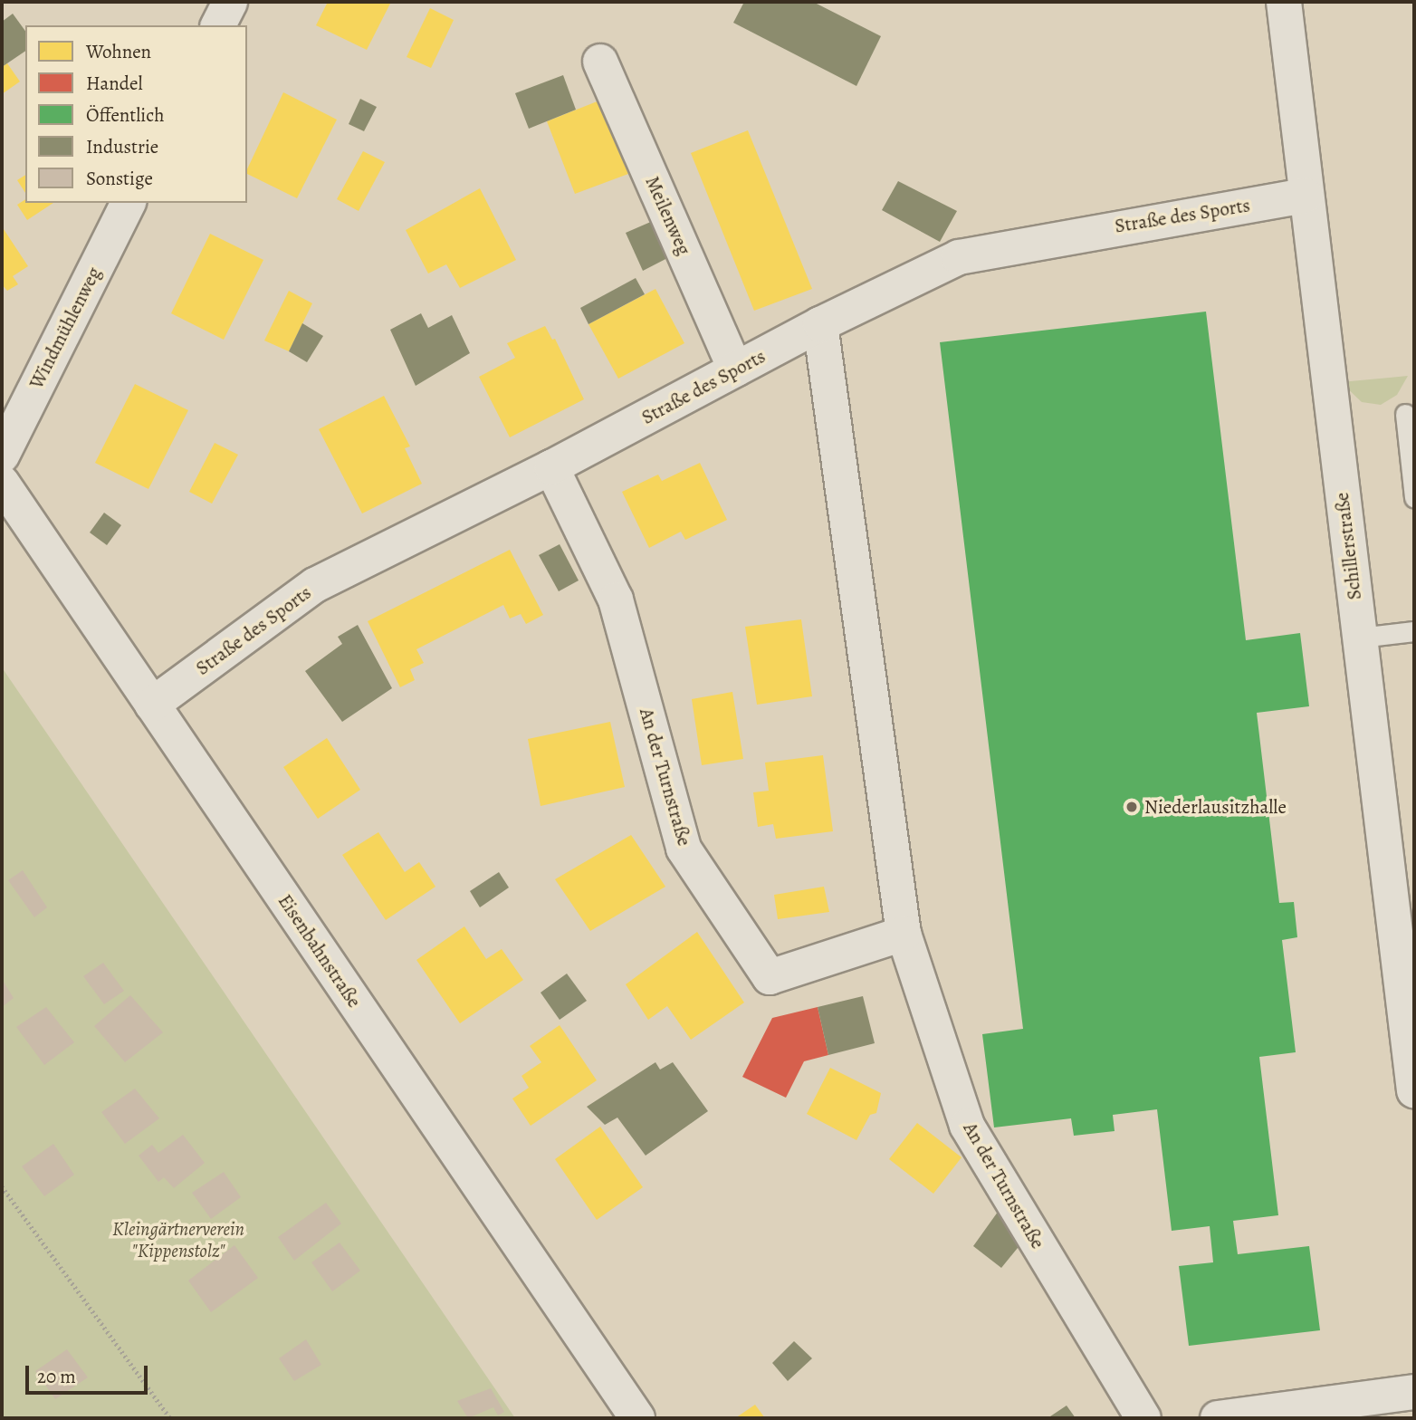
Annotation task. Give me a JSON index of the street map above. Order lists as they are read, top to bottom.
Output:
{
  "streets": {
    "street": [
      "Meilenweg",
      "Straße des Sports",
      "Windmühlenweg",
      "Schillerstraße",
      "An der Turnstraße",
      "Eisenbahnstraße"
    ]
  },
  "crossings": [
    ["Meilenweg", "Straße des Sports"],
    ["Straße des Sports", "Schillerstraße"],
    ["Straße des Sports", "An der Turnstraße"],
    ["Straße des Sports", "Eisenbahnstraße"]
  ],
  "parks": ["Kleingärtnerverein \"Kippenstolz\""],
  "places": ["Niederlausitzhalle"],
  "legend": [
    "Wohnen",
    "Handel",
    "Öffentlich",
    "Industrie",
    "Sonstige"
  ],
  "scale_bar": "20 m"
}
